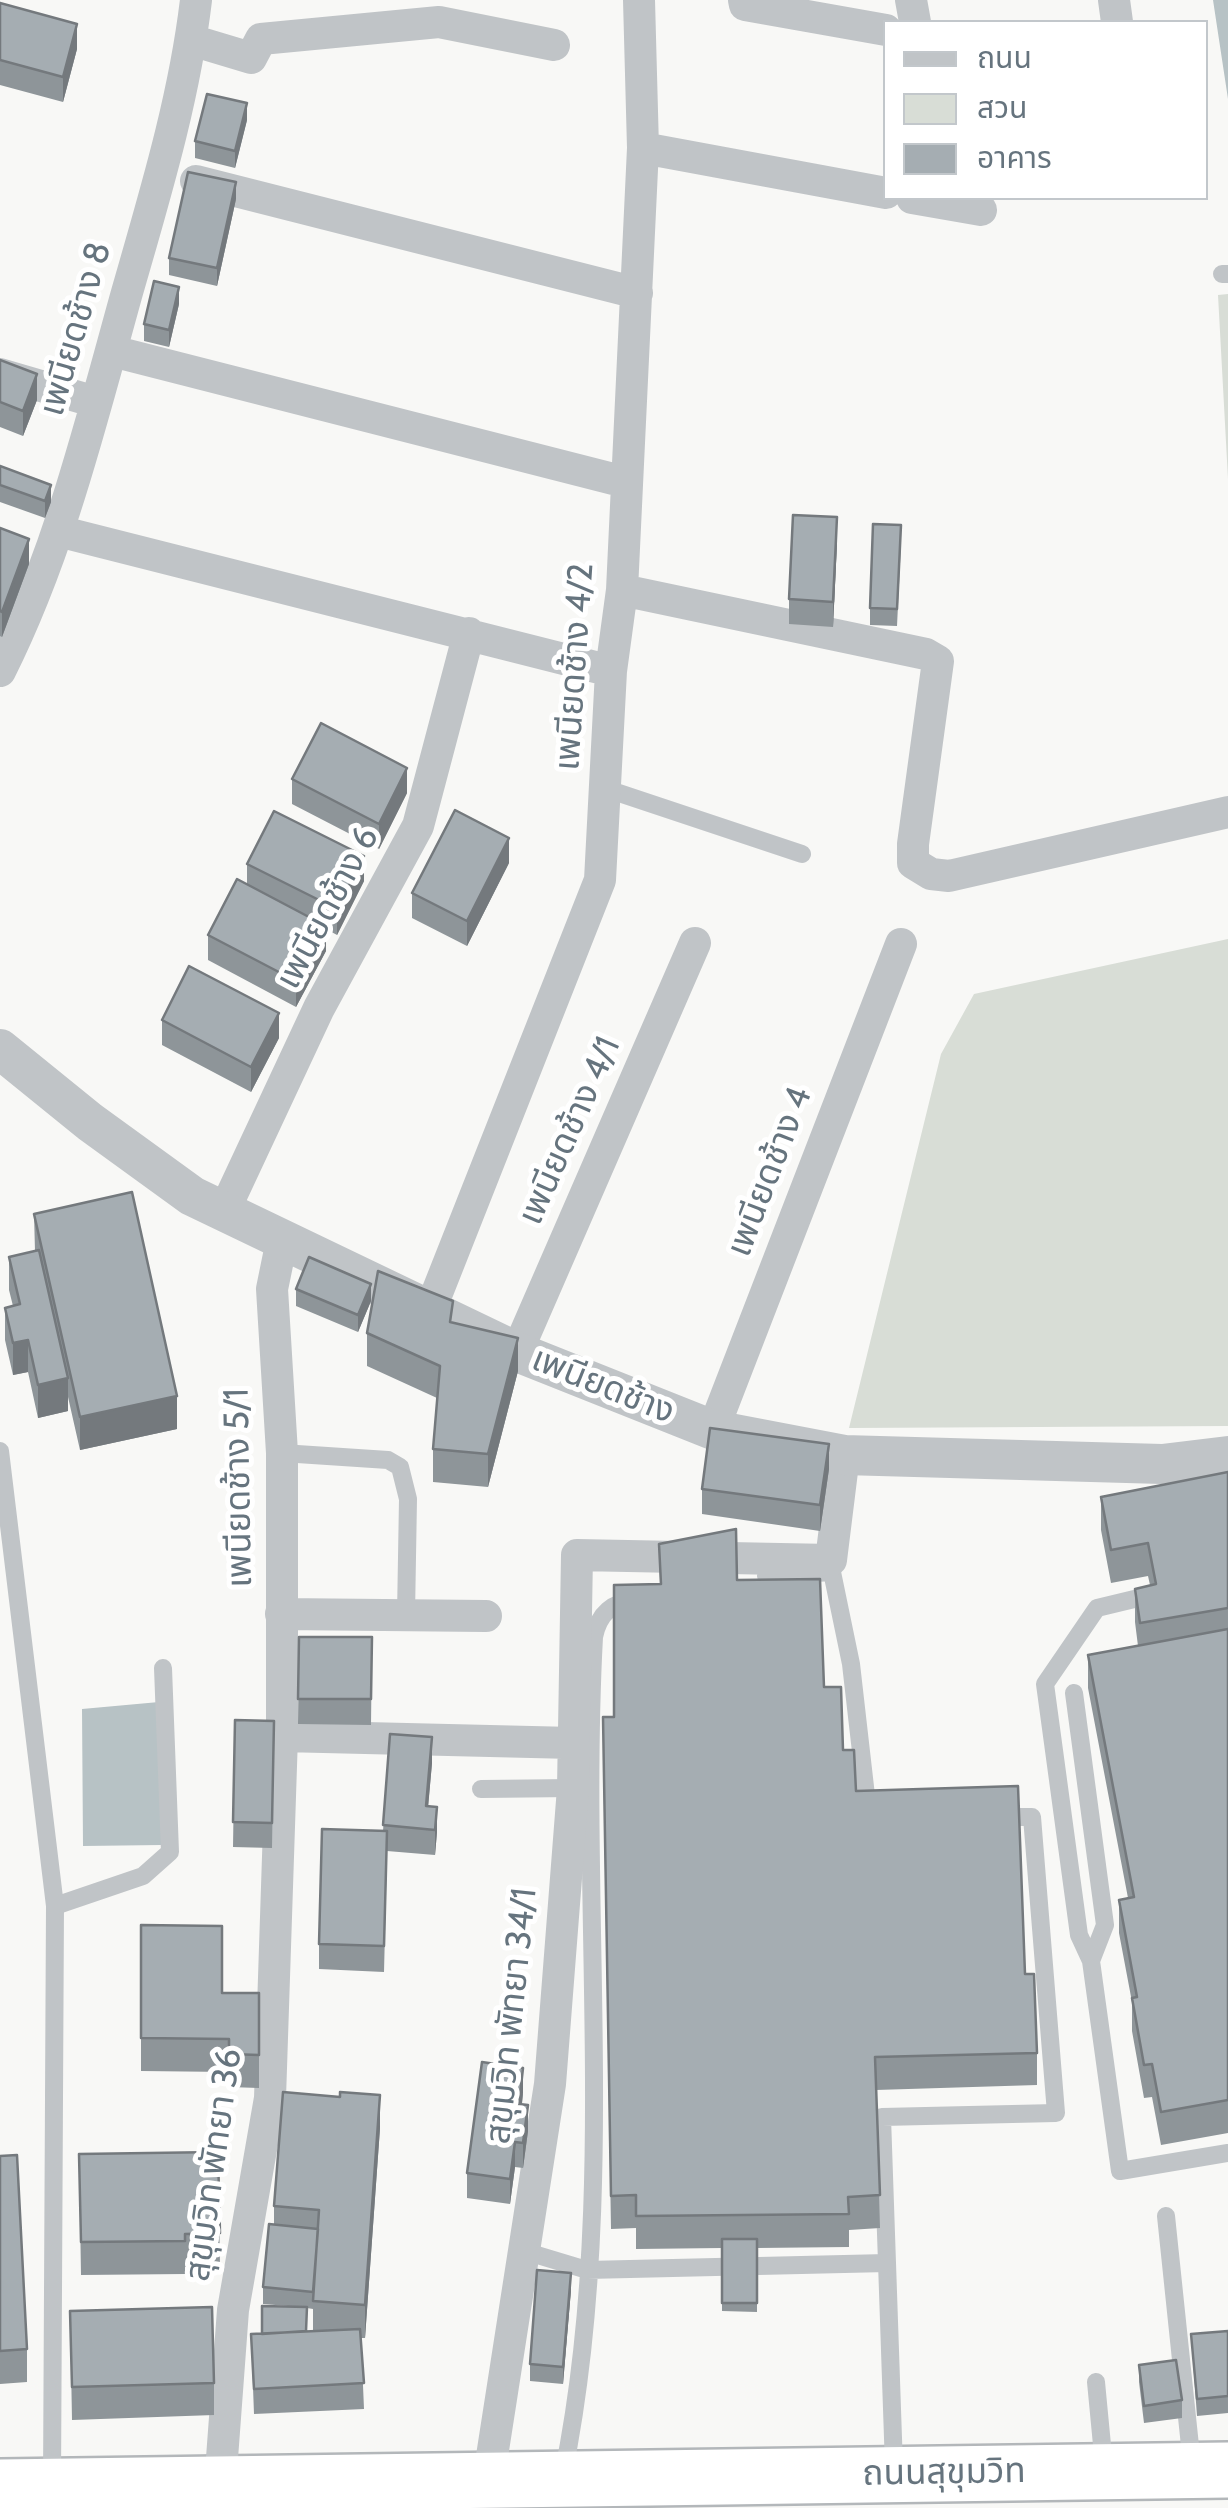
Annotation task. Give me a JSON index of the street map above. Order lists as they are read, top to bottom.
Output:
{
  "streets": {
    "highway": ["ถนนสุขุมวิท"],
    "street": [
      "เพนียดช้าง 8",
      "เพนียดช้าง 4/2",
      "เพนียดช้าง 6",
      "เพนียดช้าง 4/1",
      "เพนียดช้าง 4",
      "เพนียดช้าง",
      "เพนียดช้าง 5/1",
      "สุขุมวิท พัทยา 34/1",
      "สุขุมวิท พัทยา 36"
    ]
  },
  "crossings": [
    ["เพนียดช้าง 4/2", "เพนียดช้าง"],
    ["เพนียดช้าง 6", "เพนียดช้าง"],
    ["เพนียดช้าง 4/1", "เพนียดช้าง"],
    ["เพนียดช้าง 4", "เพนียดช้าง"],
    ["เพนียดช้าง", "เพนียดช้าง 5/1"],
    ["เพนียดช้าง", "สุขุมวิท พัทยา 34/1"],
    ["เพนียดช้าง 5/1", "สุขุมวิท พัทยา 36"],
    ["สุขุมวิท พัทยา 34/1", "ถนนสุขุมวิท"],
    ["สุขุมวิท พัทยา 36", "ถนนสุขุมวิท"]
  ],
  "legend": ["ถนน", "สวน", "อาคาร"]
}
